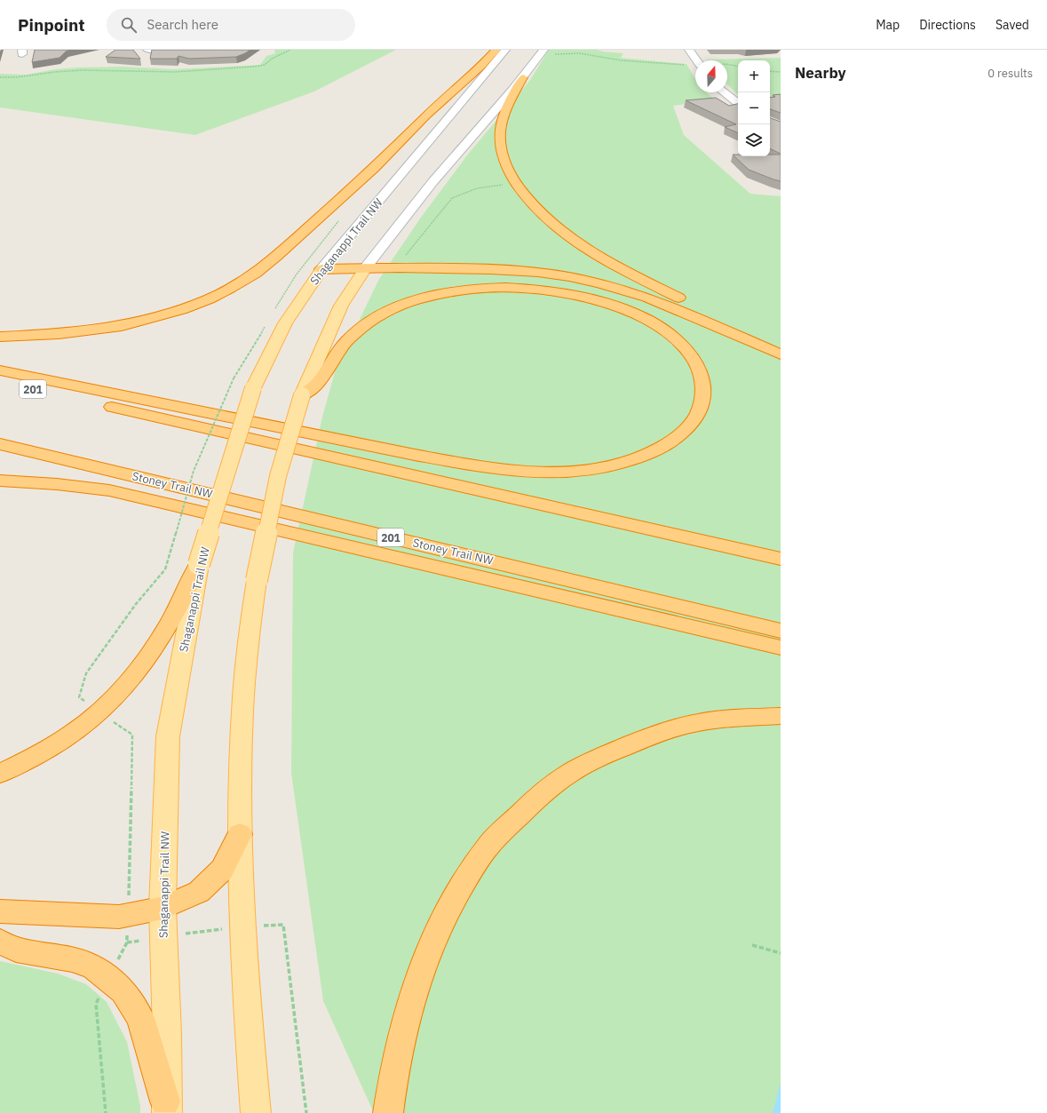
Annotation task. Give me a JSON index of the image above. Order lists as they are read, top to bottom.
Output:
{
  "streets": {
    "highway": ["201", "Stoney Trail NW"],
    "main road": ["Shaganappi Trail NW"]
  },
  "north": "top",
  "page": {
    "header": "Pinpoint",
    "search": "Search here",
    "nav": ["Map", "Directions", "Saved"],
    "heading": ["Nearby", "0 results"],
    "map_buttons": ["+", "−"]
  }
}
